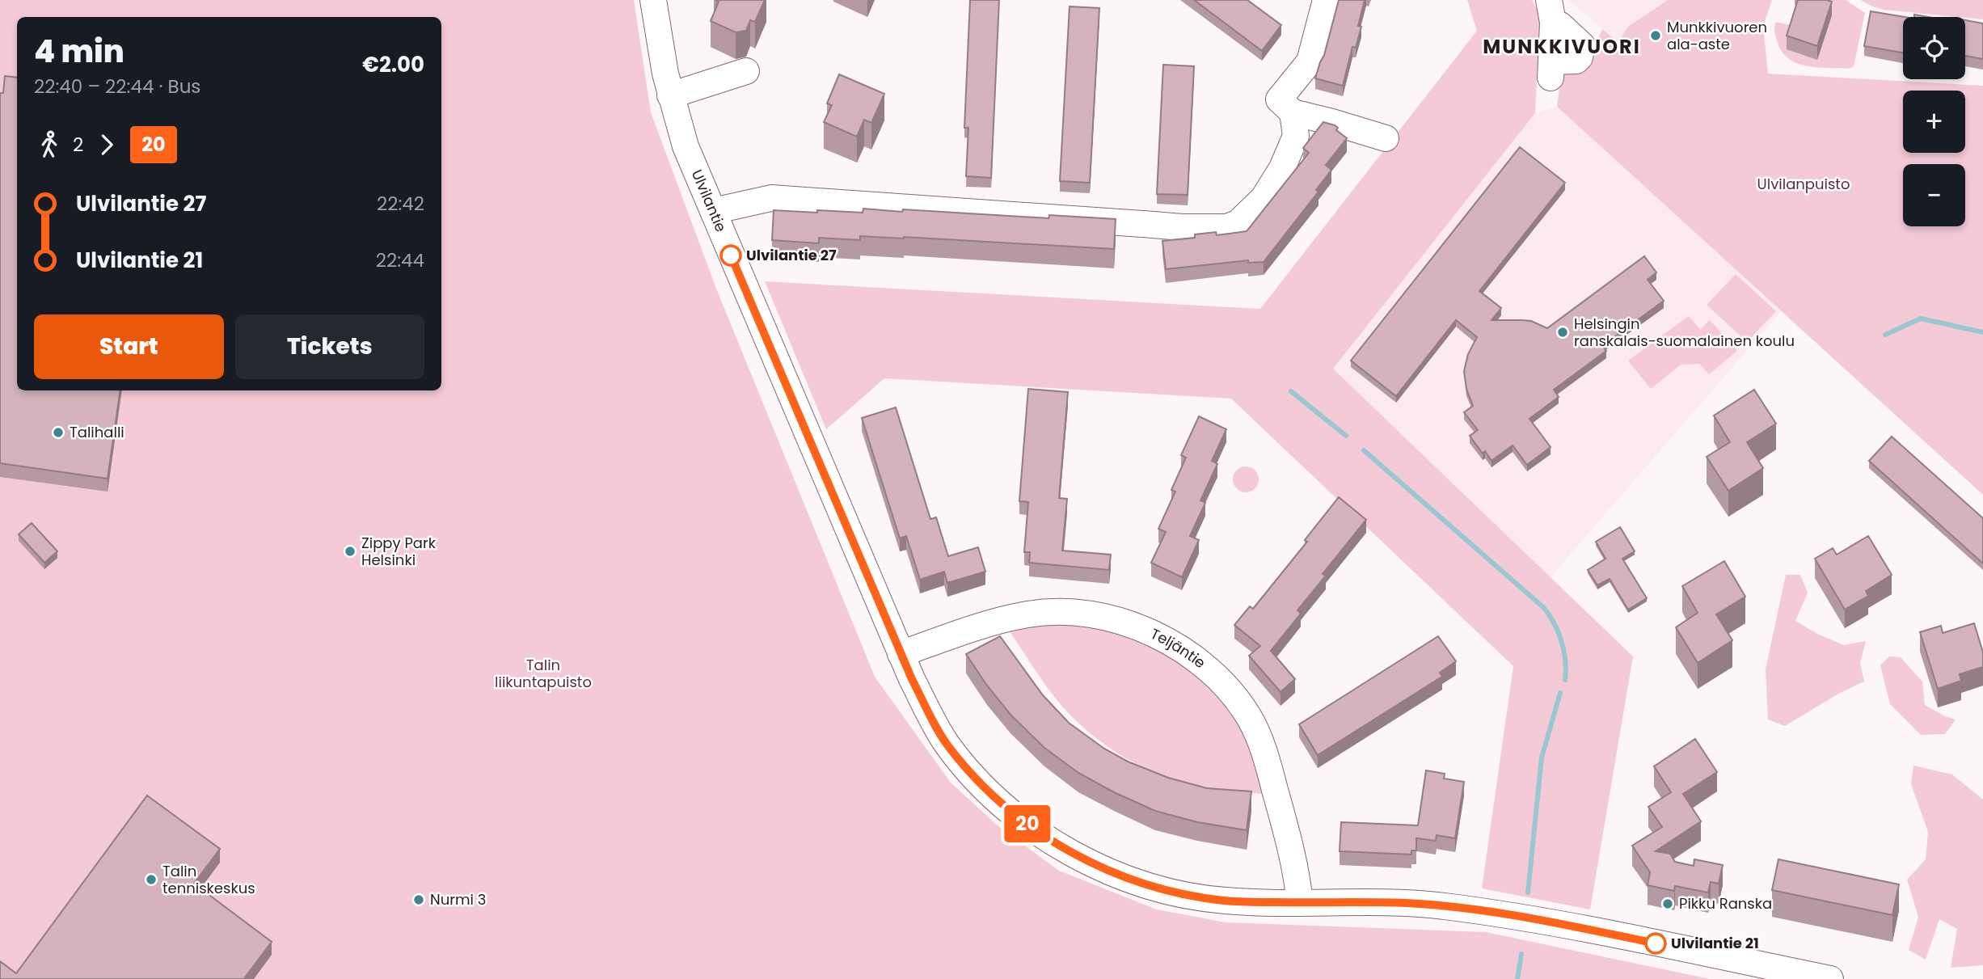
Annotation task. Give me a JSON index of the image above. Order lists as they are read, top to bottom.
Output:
{
  "streets": {
    "street": ["Ulvilantie", "Teljäntie"]
  },
  "crossings": [
    ["Ulvilantie", "Teljäntie"]
  ],
  "districts": ["MUNKKIVUORI"],
  "parks": ["Ulvilanpuisto", "Talin liikuntapuisto"],
  "places": [
    "Munkkivuoren ala-aste",
    "Ulvilantie 27",
    "Helsingin ranskalais-suomalainen koulu",
    "Talihalli",
    "Zippy Park Helsinki",
    "Talin tenniskeskus",
    "Nurmi 3",
    "Pikku Ranska",
    "Ulvilantie 21"
  ],
  "lines": ["bus line 20"],
  "page": {
    "on_map": "20",
    "map_buttons": ["+", "−"],
    "heading": ["4 min", "22:40 – 22:44 · Bus", "€2.00"],
    "legs": ["2", "20"],
    "list": [
      {
        "name": "Ulvilantie 27",
        "value": "22:42"
      },
      {
        "name": "Ulvilantie 21",
        "value": "22:44"
      }
    ],
    "buttons": ["Start", "Tickets"]
  }
}
